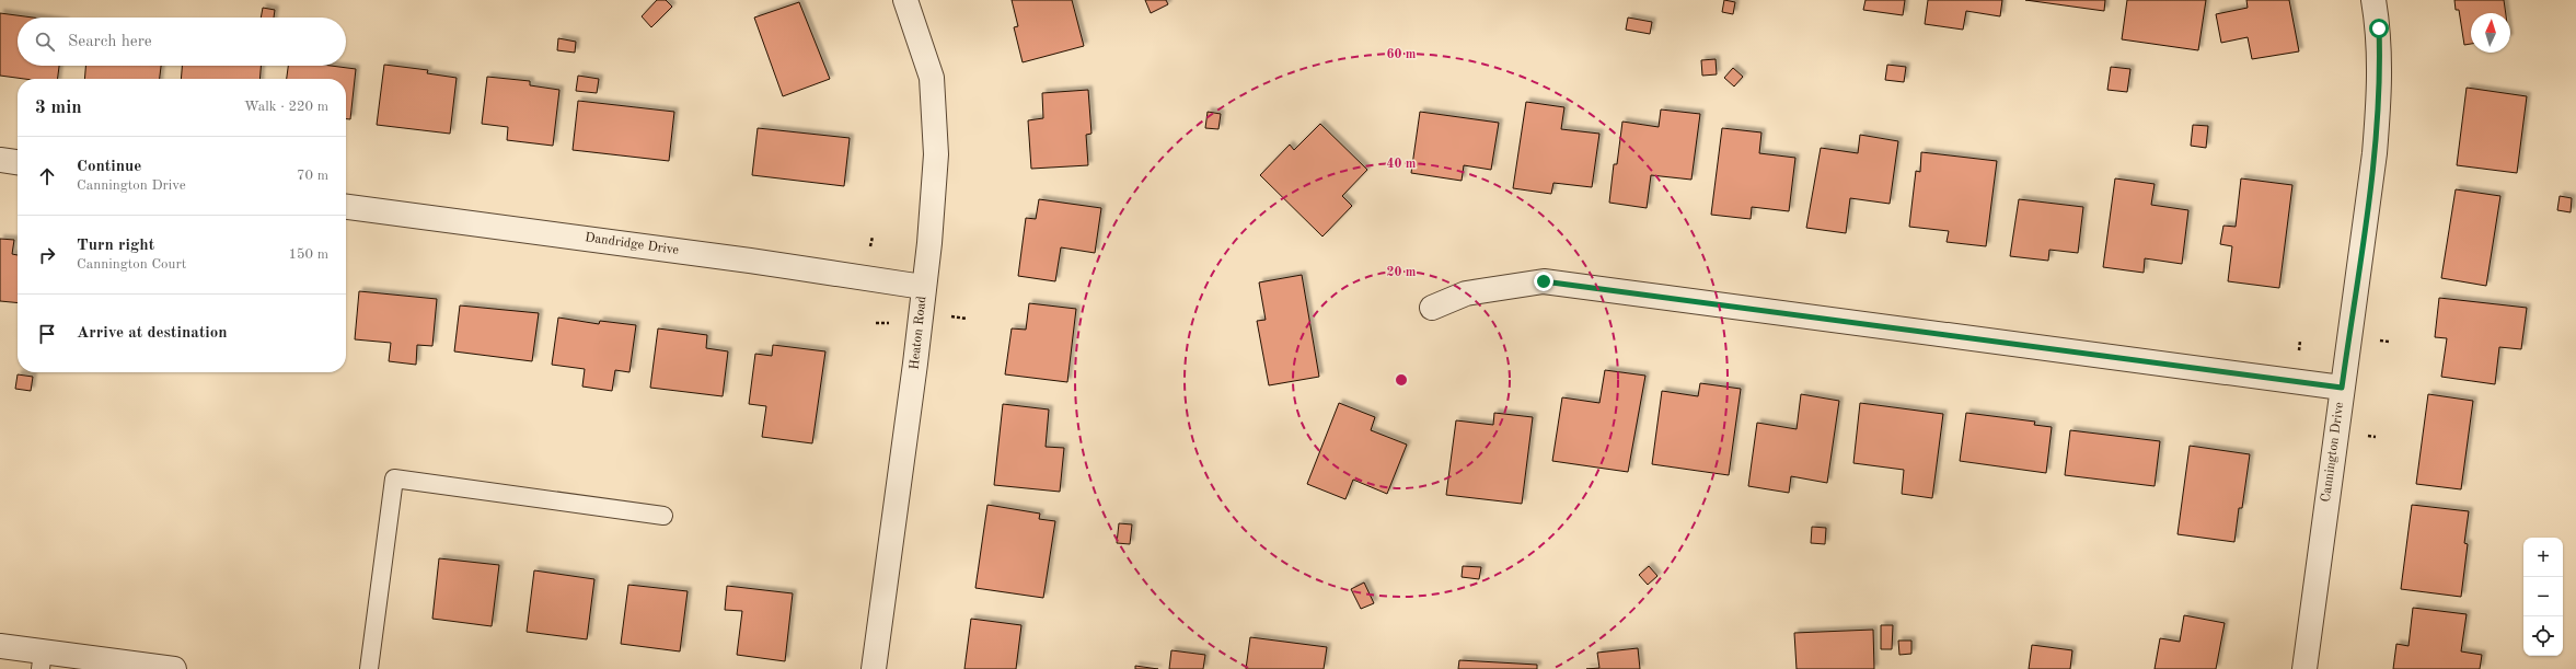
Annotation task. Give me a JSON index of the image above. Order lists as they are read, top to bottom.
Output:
{
  "streets": {
    "street": ["Dandridge Drive", "Heaton Road", "Cannington Drive"]
  },
  "crossings": [
    ["Dandridge Drive", "Heaton Road"]
  ],
  "north": "top",
  "page": {
    "search": "Search here",
    "heading": ["3 min", "Walk · 220 m"],
    "list": [
      ["Continue", "Cannington Drive", "70 m"],
      ["Turn right", "Cannington Court", "150 m"],
      "Arrive at destination"
    ],
    "map_buttons": ["+", "−"]
  },
  "rings": ["60 m", "40 m", "20 m"]
}
